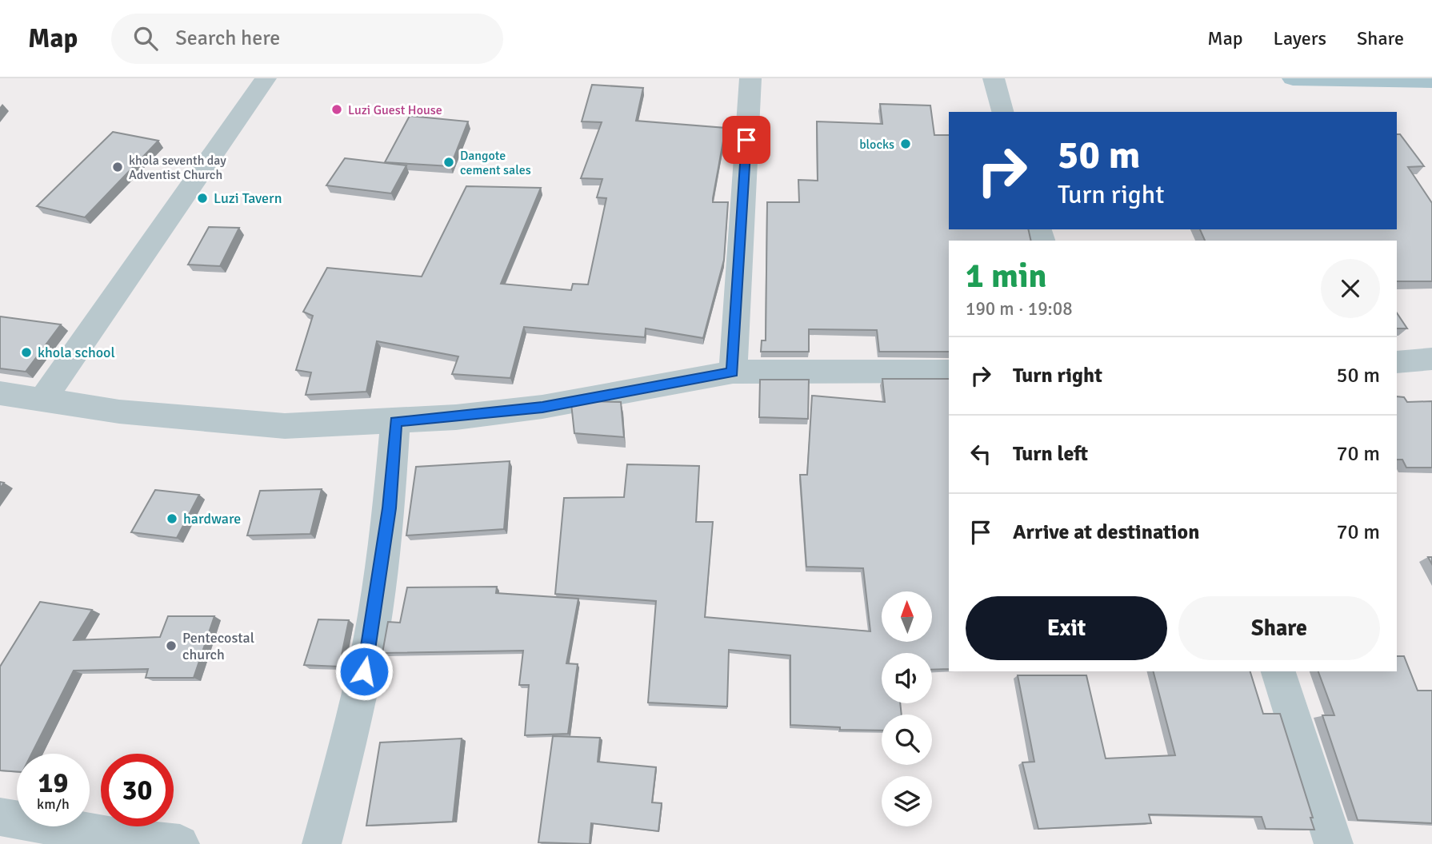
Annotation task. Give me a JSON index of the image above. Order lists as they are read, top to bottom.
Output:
{
  "places": [
    "Luzi Guest House",
    "blocks",
    "Dangote cement sales",
    "khola seventh day Adventist Church",
    "Luzi Tavern",
    "khola school",
    "hardware",
    "Pentecostal church"
  ],
  "north": "top",
  "page": {
    "header": "Map",
    "search": "Search here",
    "nav": ["Map", "Layers", "Share"],
    "turn": ["50 m", "Turn right"],
    "heading": ["1 min", "190 m · 19:08"],
    "list": [
      {
        "name": "Turn right",
        "value": "50 m"
      },
      {
        "name": "Turn left",
        "value": "70 m"
      },
      {
        "name": "Arrive at destination",
        "value": "70 m"
      }
    ],
    "buttons": ["Exit", "Share"],
    "speed": "19 km/h",
    "limit": "30"
  }
}
